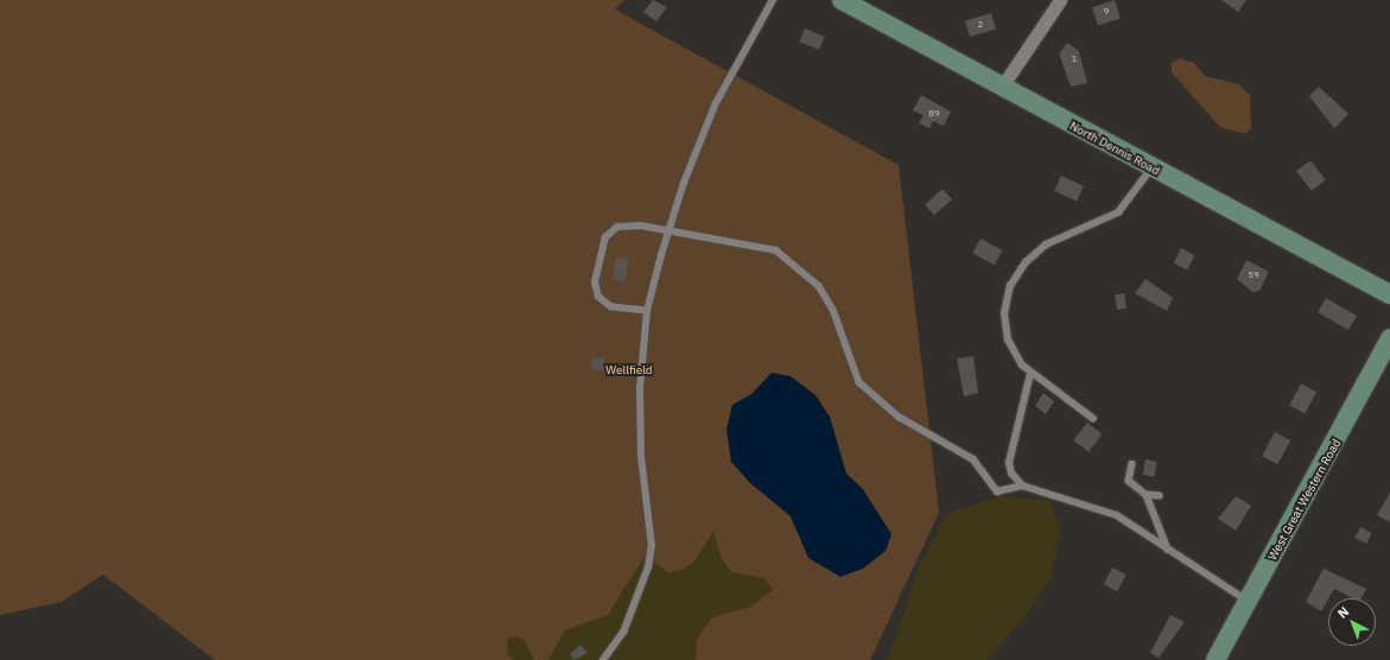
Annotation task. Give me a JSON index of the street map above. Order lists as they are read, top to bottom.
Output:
{
  "streets": {
    "main road": ["North Dennis Road", "West Great Western Road"]
  },
  "parks": ["Wellfield"],
  "house_numbers": [
    "9",
    "2",
    "1",
    "89",
    "59"
  ],
  "north": "top left"
}
